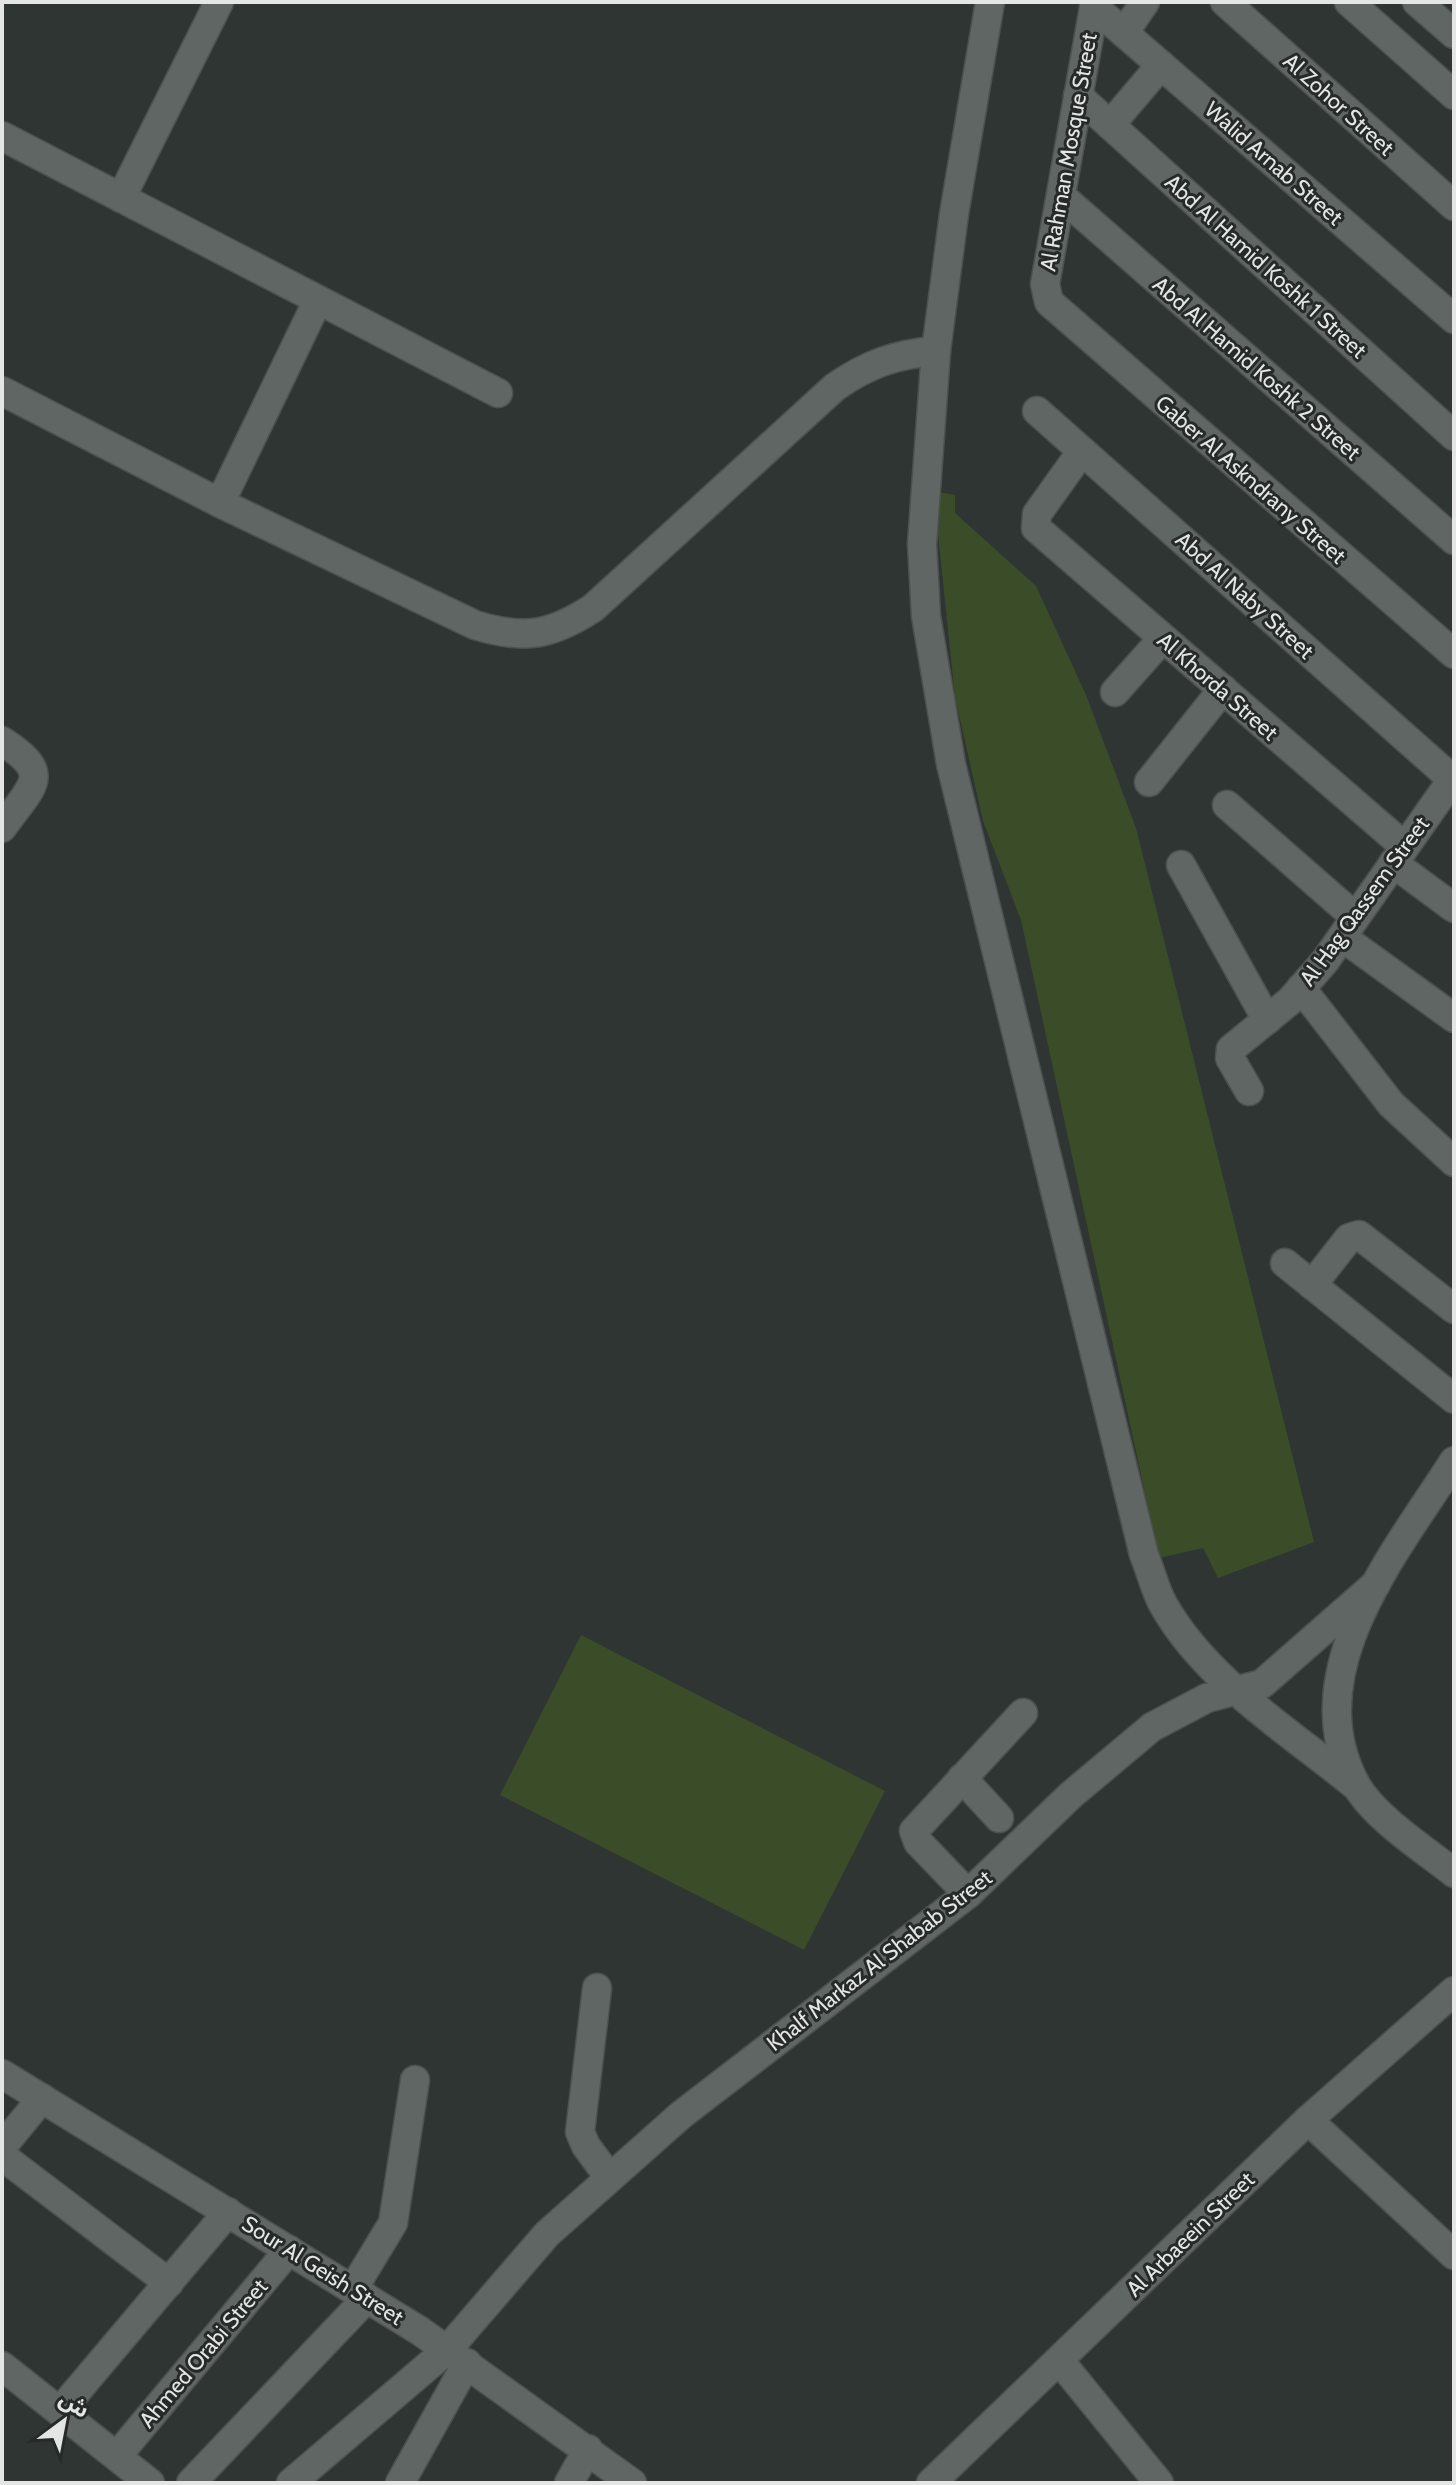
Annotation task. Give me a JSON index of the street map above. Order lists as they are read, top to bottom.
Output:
{
  "streets": {
    "street": [
      "Al Zohor Street",
      "Al Rahman Mosque Street",
      "Walid Arnab Street",
      "Abd Al Hamid Koshk 1 Street",
      "Abd Al Hamid Koshk 2 Street",
      "Gaber Al Askndrany Street",
      "Abd Al Naby Street",
      "Al Khorda Street",
      "Al Hag Qassem Street",
      "Khalf Markaz Al Shabab Street",
      "Al Arbaeein Street",
      "Sour Al Geish Street",
      "Ahmed Orabi Street"
    ]
  },
  "crossings": [
    ["Al Rahman Mosque Street", "Walid Arnab Street"],
    ["Al Rahman Mosque Street", "Abd Al Hamid Koshk 1 Street"],
    ["Al Rahman Mosque Street", "Abd Al Hamid Koshk 2 Street"],
    ["Al Rahman Mosque Street", "Gaber Al Askndrany Street"],
    ["Abd Al Naby Street", "Al Khorda Street"],
    ["Abd Al Naby Street", "Al Hag Qassem Street"],
    ["Al Khorda Street", "Al Hag Qassem Street"],
    ["Khalf Markaz Al Shabab Street", "Sour Al Geish Street"],
    ["Sour Al Geish Street", "Ahmed Orabi Street"]
  ],
  "north": "top right"
}
